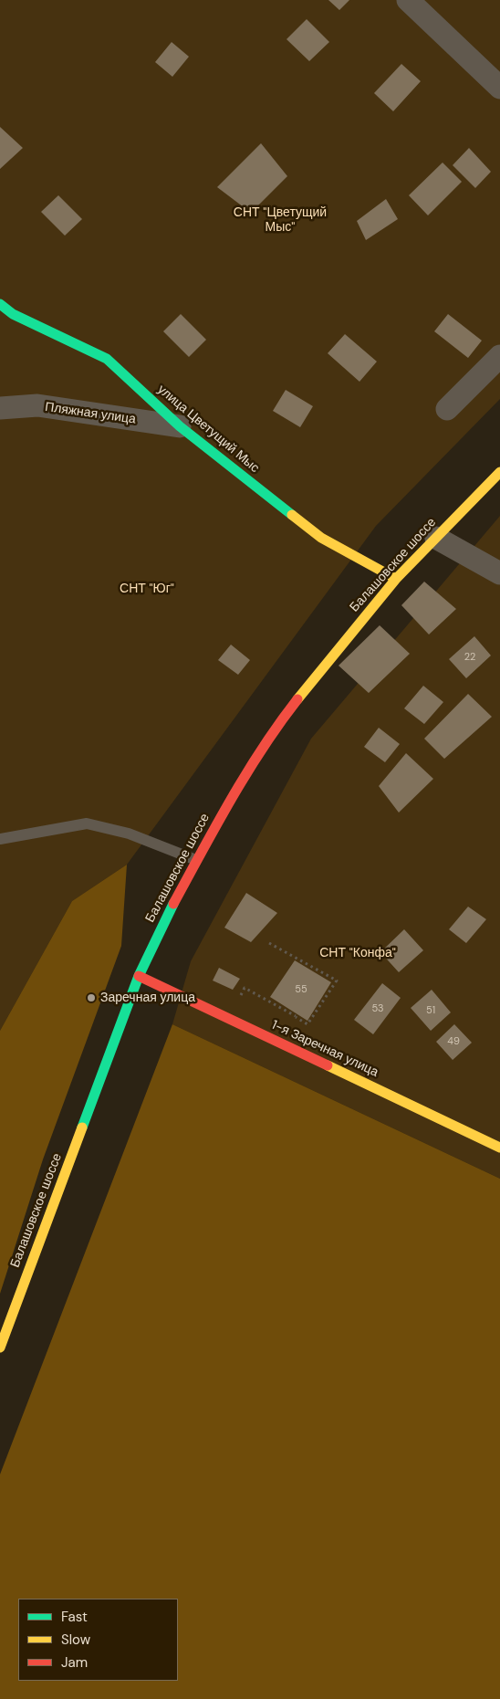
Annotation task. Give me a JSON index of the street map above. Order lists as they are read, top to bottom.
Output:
{
  "streets": {
    "main road": ["улица Цветущий Мыс", "Балашовское шоссе", "1-я Заречная улица"],
    "street": ["Пляжная улица"]
  },
  "crossings": [
    ["Пляжная улица", "улица Цветущий Мыс"],
    ["улица Цветущий Мыс", "Балашовское шоссе"],
    ["Балашовское шоссе", "1-я Заречная улица"]
  ],
  "parks": ["СНТ \"Цветущий Мыс\"", "СНТ \"Юг\"", "СНТ \"Конфа\""],
  "places": ["Заречная улица"],
  "house_numbers": [
    "22",
    "55",
    "53",
    "51",
    "49"
  ],
  "legend": ["Fast", "Slow", "Jam"]
}
